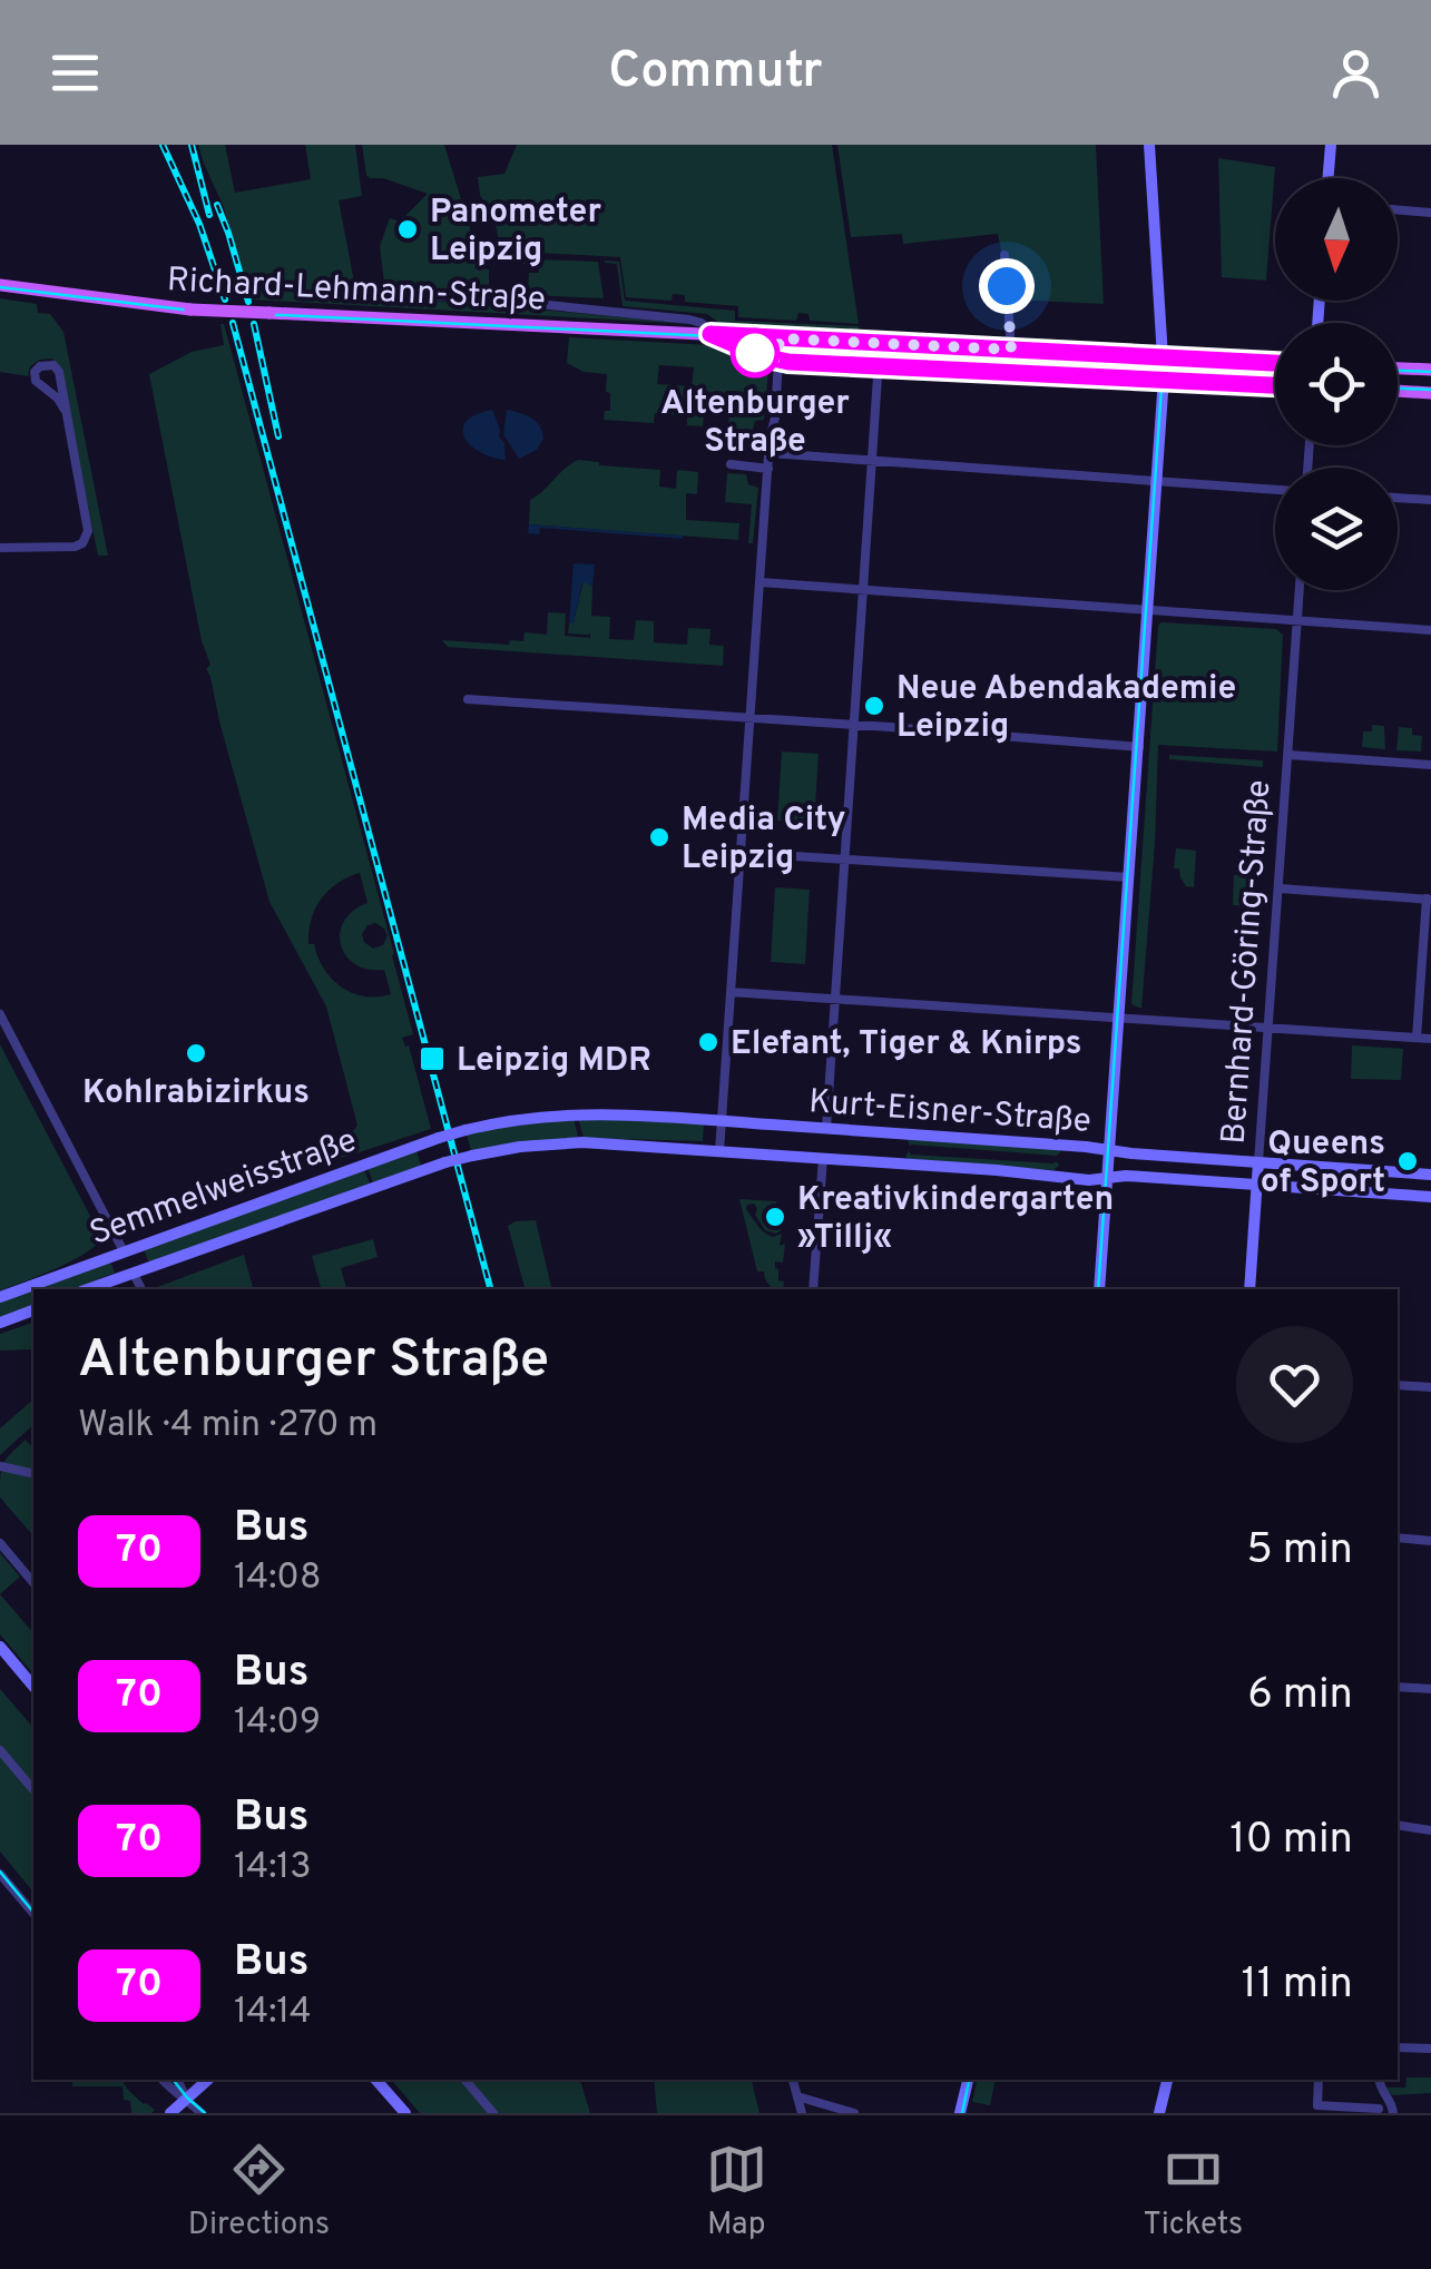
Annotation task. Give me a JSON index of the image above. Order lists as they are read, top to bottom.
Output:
{
  "streets": {
    "main road": [
      "Richard-Lehmann-Straße",
      "Bernhard-Göring-Straße",
      "Kurt-Eisner-Straße",
      "Semmelweisstraße"
    ]
  },
  "crossings": [
    ["Bernhard-Göring-Straße", "Kurt-Eisner-Straße"],
    ["Kurt-Eisner-Straße", "Semmelweisstraße"]
  ],
  "places": {
    "other": [
      "Panometer Leipzig",
      "Altenburger Straße",
      "Neue Abendakademie Leipzig",
      "Media City Leipzig",
      "Elefant, Tiger & Knirps",
      "Kohlrabizirkus",
      "Queens of Sport",
      "Kreativkindergarten »Tillj«"
    ],
    "transit": ["Leipzig MDR"]
  },
  "lines": ["bus line 70"],
  "north": "bottom",
  "page": {
    "header": "Commutr",
    "heading": ["Altenburger Straße", "Walk · 4 min · 270 m"],
    "list": [
      {
        "mark": "70",
        "name": "Bus",
        "note": "14:08",
        "value": "5 min"
      },
      {
        "mark": "70",
        "name": "Bus",
        "note": "14:09",
        "value": "6 min"
      },
      {
        "mark": "70",
        "name": "Bus",
        "note": "14:13",
        "value": "10 min"
      },
      {
        "mark": "70",
        "name": "Bus",
        "note": "14:14",
        "value": "11 min"
      }
    ],
    "tabs": ["Directions", "Map", "Tickets"]
  }
}
